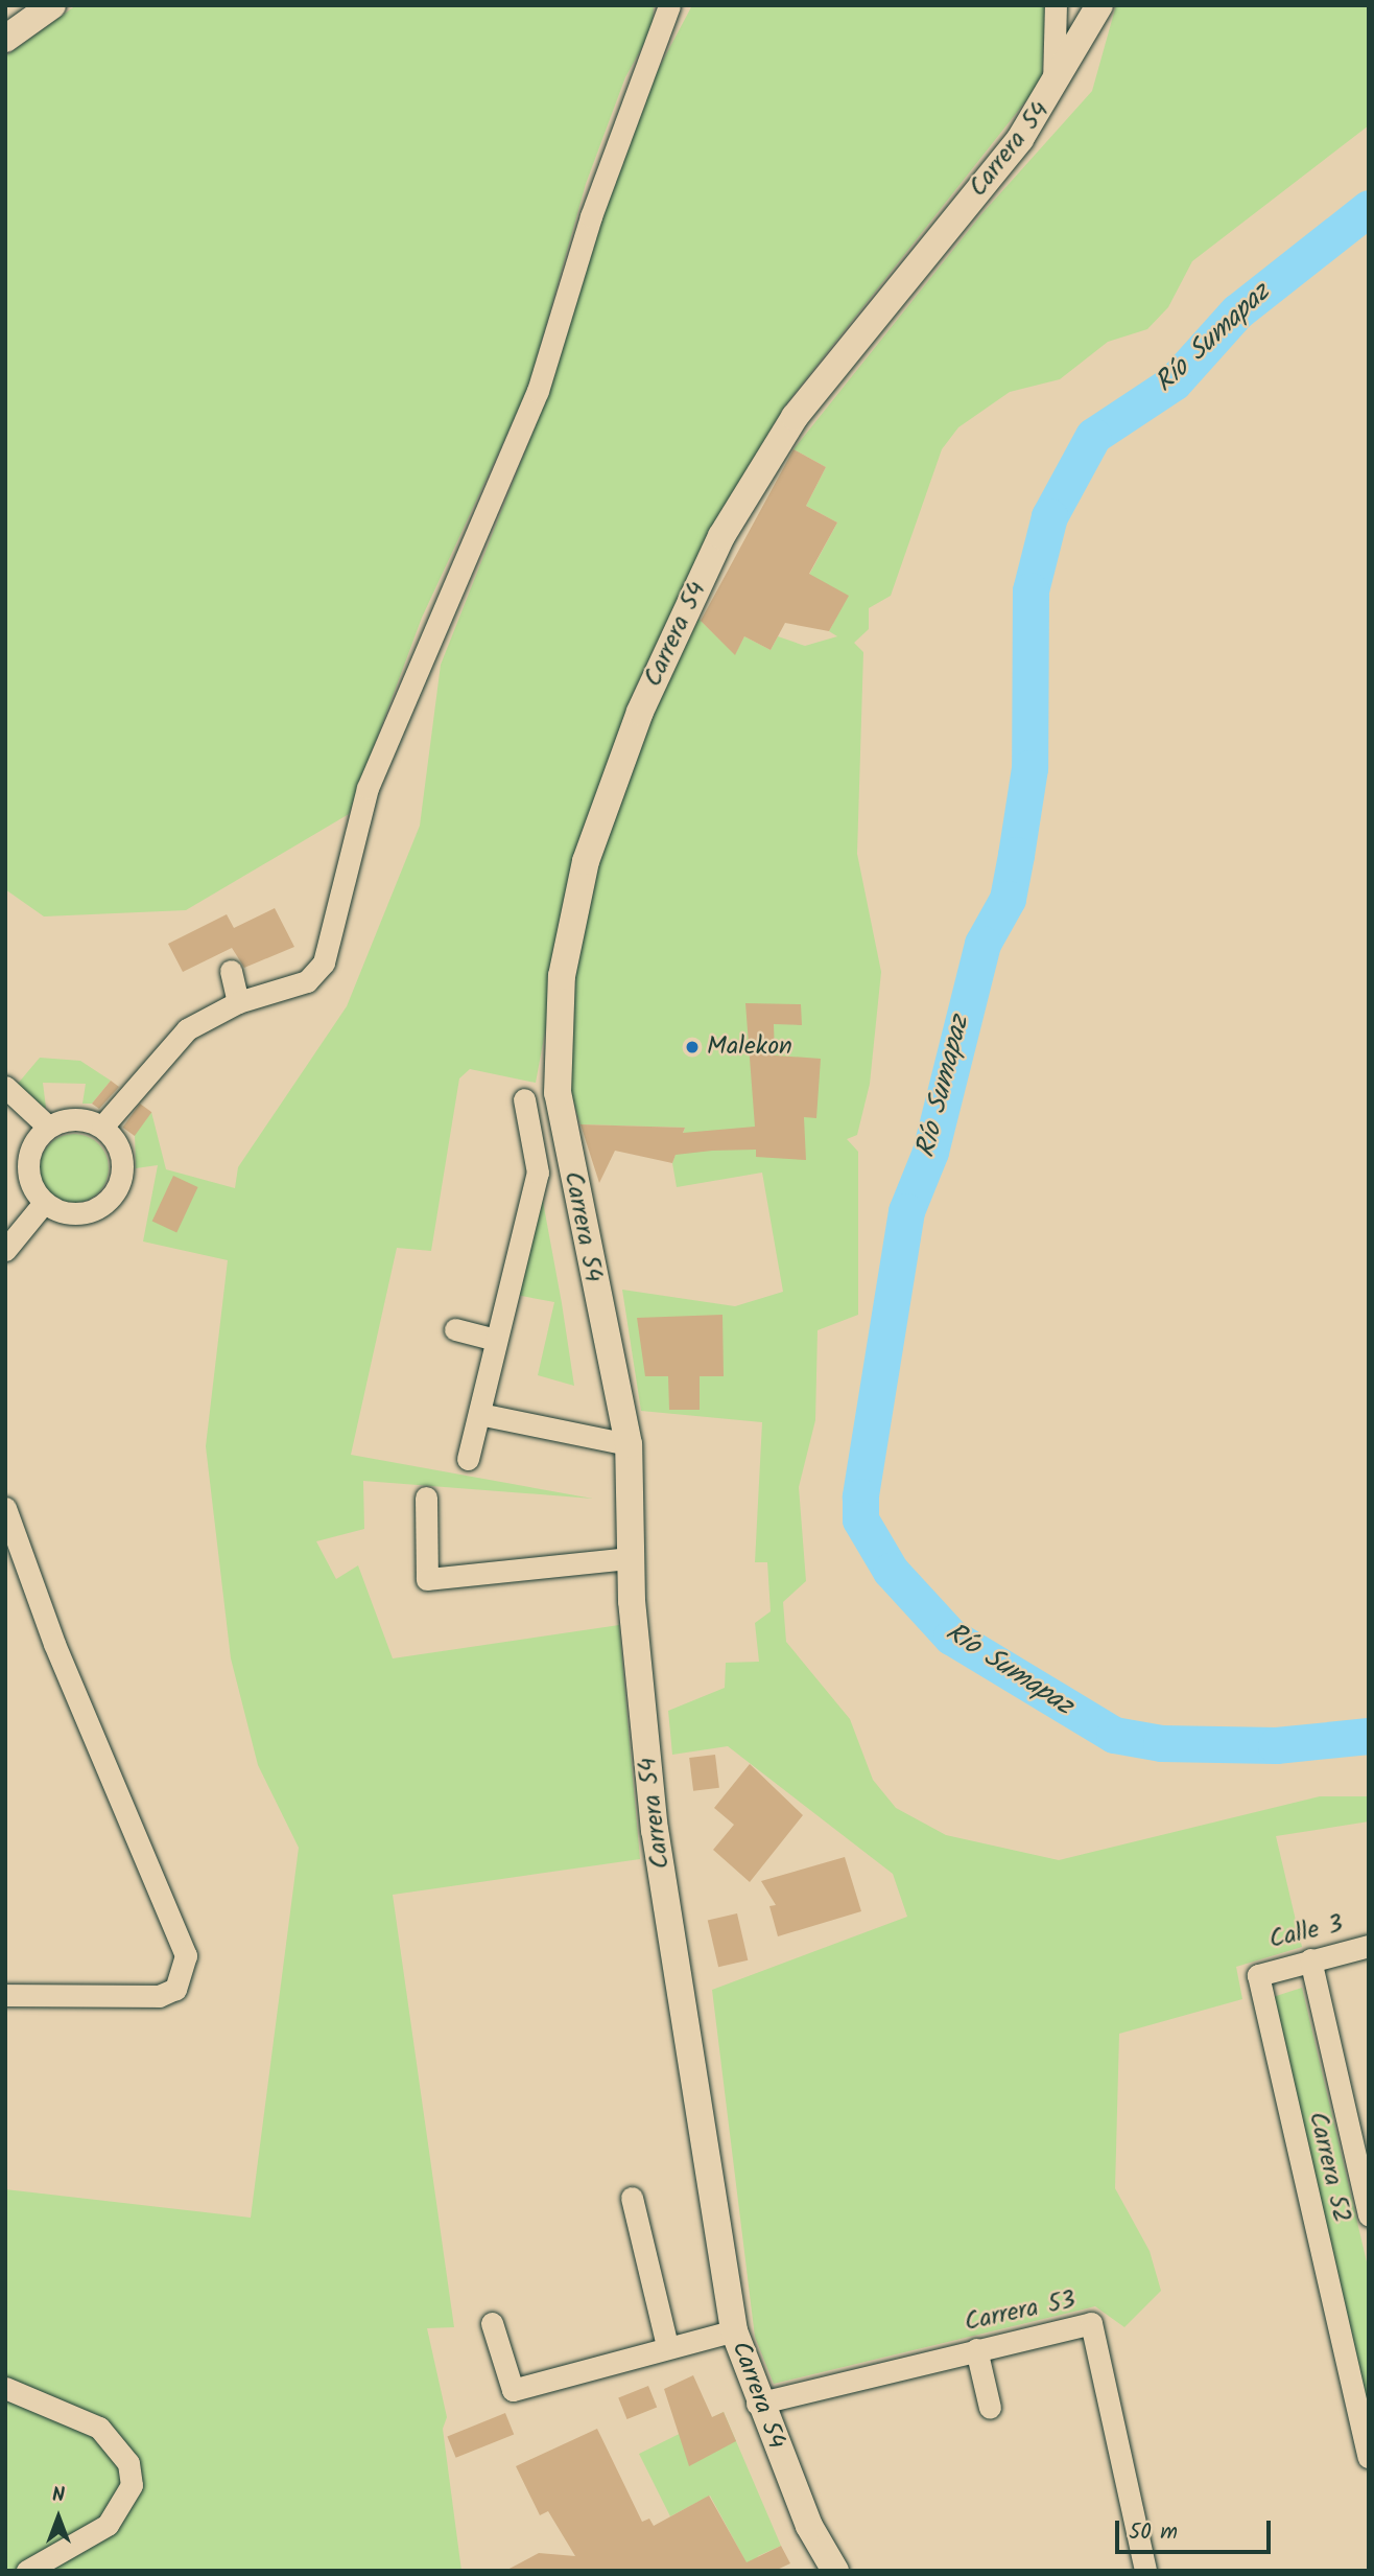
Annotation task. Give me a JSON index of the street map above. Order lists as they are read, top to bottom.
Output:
{
  "streets": {
    "main road": ["Carrera 54"],
    "street": ["Calle 3", "Carrera 52", "Carrera 53"]
  },
  "crossings": [
    ["Carrera 54", "Carrera 53"],
    ["Calle 3", "Carrera 52"]
  ],
  "water": ["Río Sumapaz"],
  "places": ["Malekon"],
  "scale_bar": "50 m",
  "north": "top"
}
